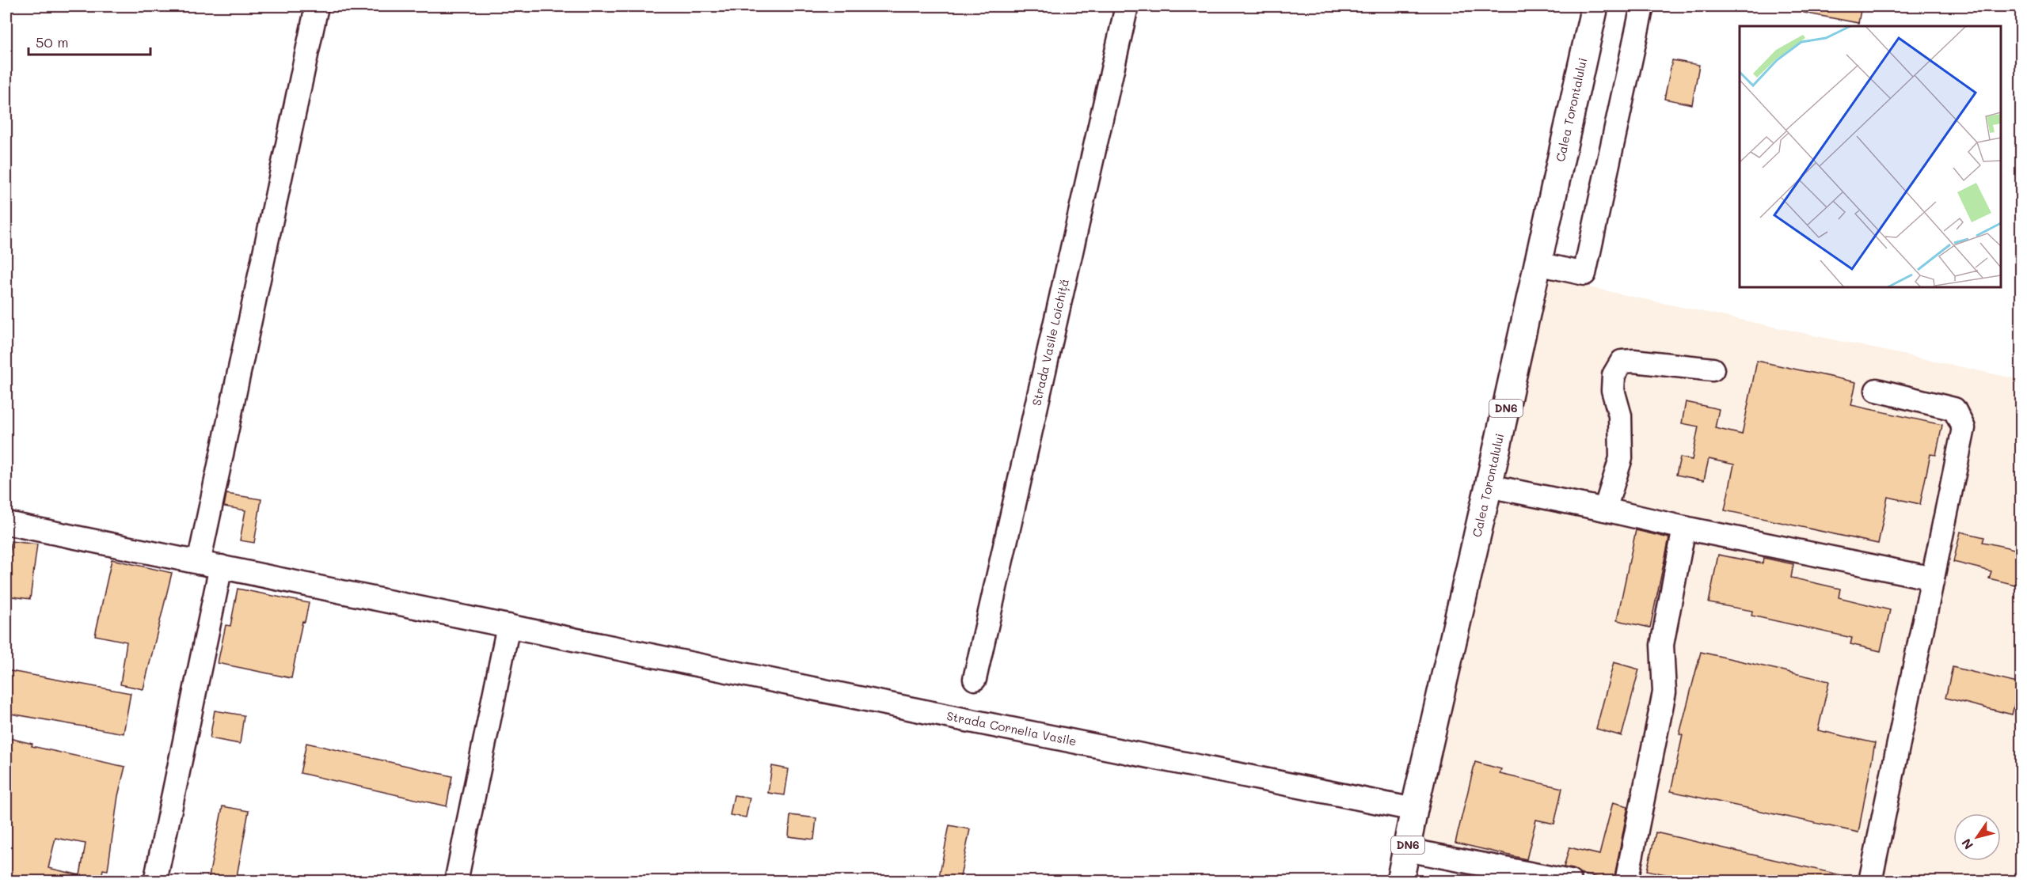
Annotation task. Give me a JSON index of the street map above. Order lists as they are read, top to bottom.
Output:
{
  "streets": {
    "main road": ["Calea Torontalului", "DN6"],
    "street": ["Strada Vasile Loichiță", "Strada Cornelia Vasile"]
  },
  "crossings": [
    ["Calea Torontalului", "Strada Cornelia Vasile"]
  ],
  "scale_bar": "50 m",
  "north": "bottom left"
}
